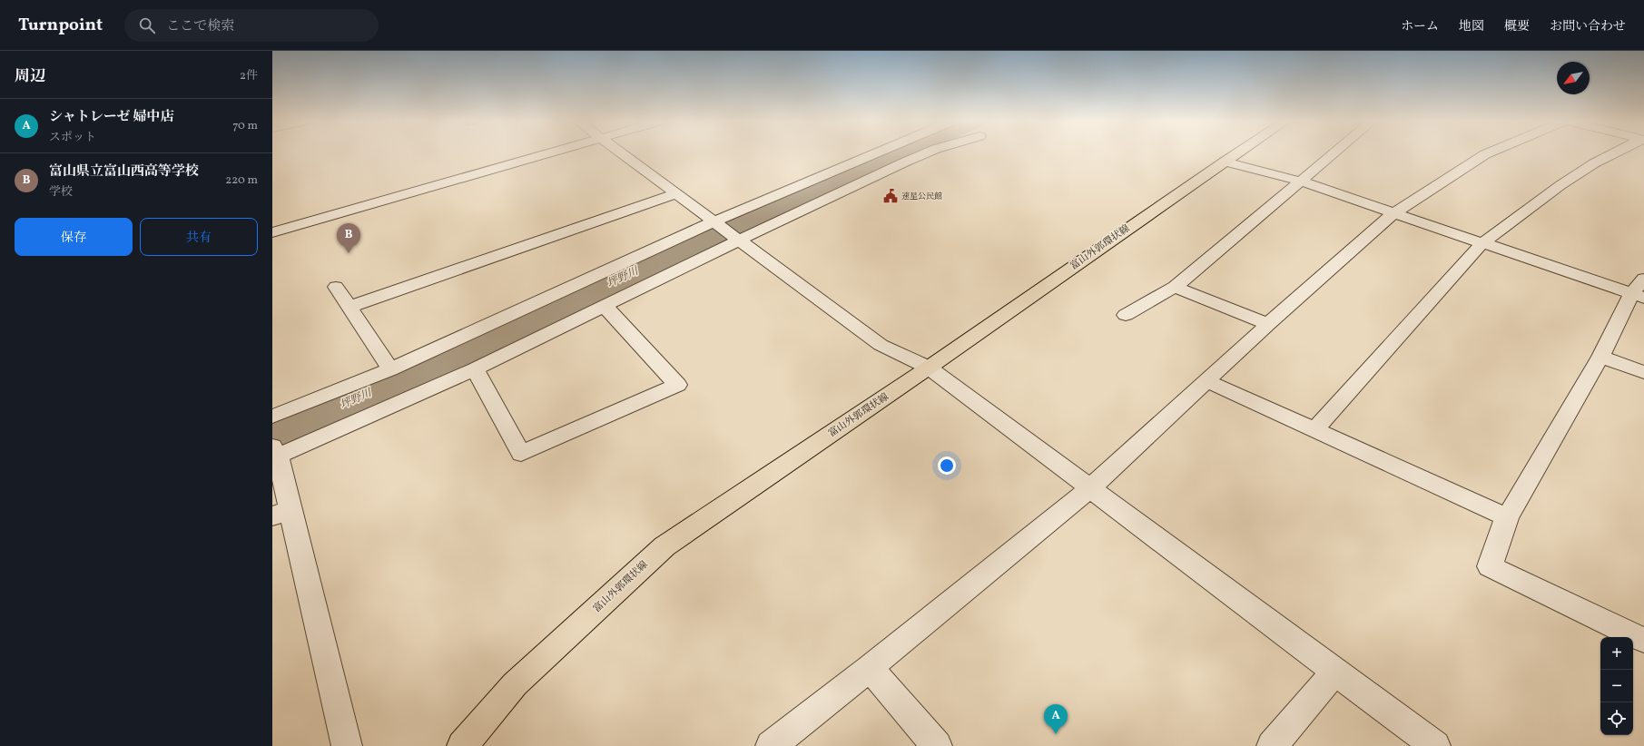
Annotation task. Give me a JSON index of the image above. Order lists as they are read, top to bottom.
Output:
{
  "streets": {
    "main road": ["富山外郭環状線"]
  },
  "water": ["坪野川"],
  "places": {
    "public building": ["速星公民館"]
  },
  "north": "bottom left",
  "page": {
    "header": "Turnpoint",
    "search": "ここで検索",
    "nav": [
      "ホーム",
      "地図",
      "概要",
      "お問い合わせ"
    ],
    "heading": ["周辺", "2件"],
    "list": [
      {
        "mark": "A",
        "name": "シャトレーゼ 婦中店",
        "note": "スポット",
        "value": "70 m"
      },
      {
        "mark": "B",
        "name": "富山県立富山西高等学校",
        "note": "学校",
        "value": "220 m"
      }
    ],
    "buttons": ["保存", "共有"],
    "pins": ["B", "A"],
    "map_buttons": ["+", "−"]
  }
}
